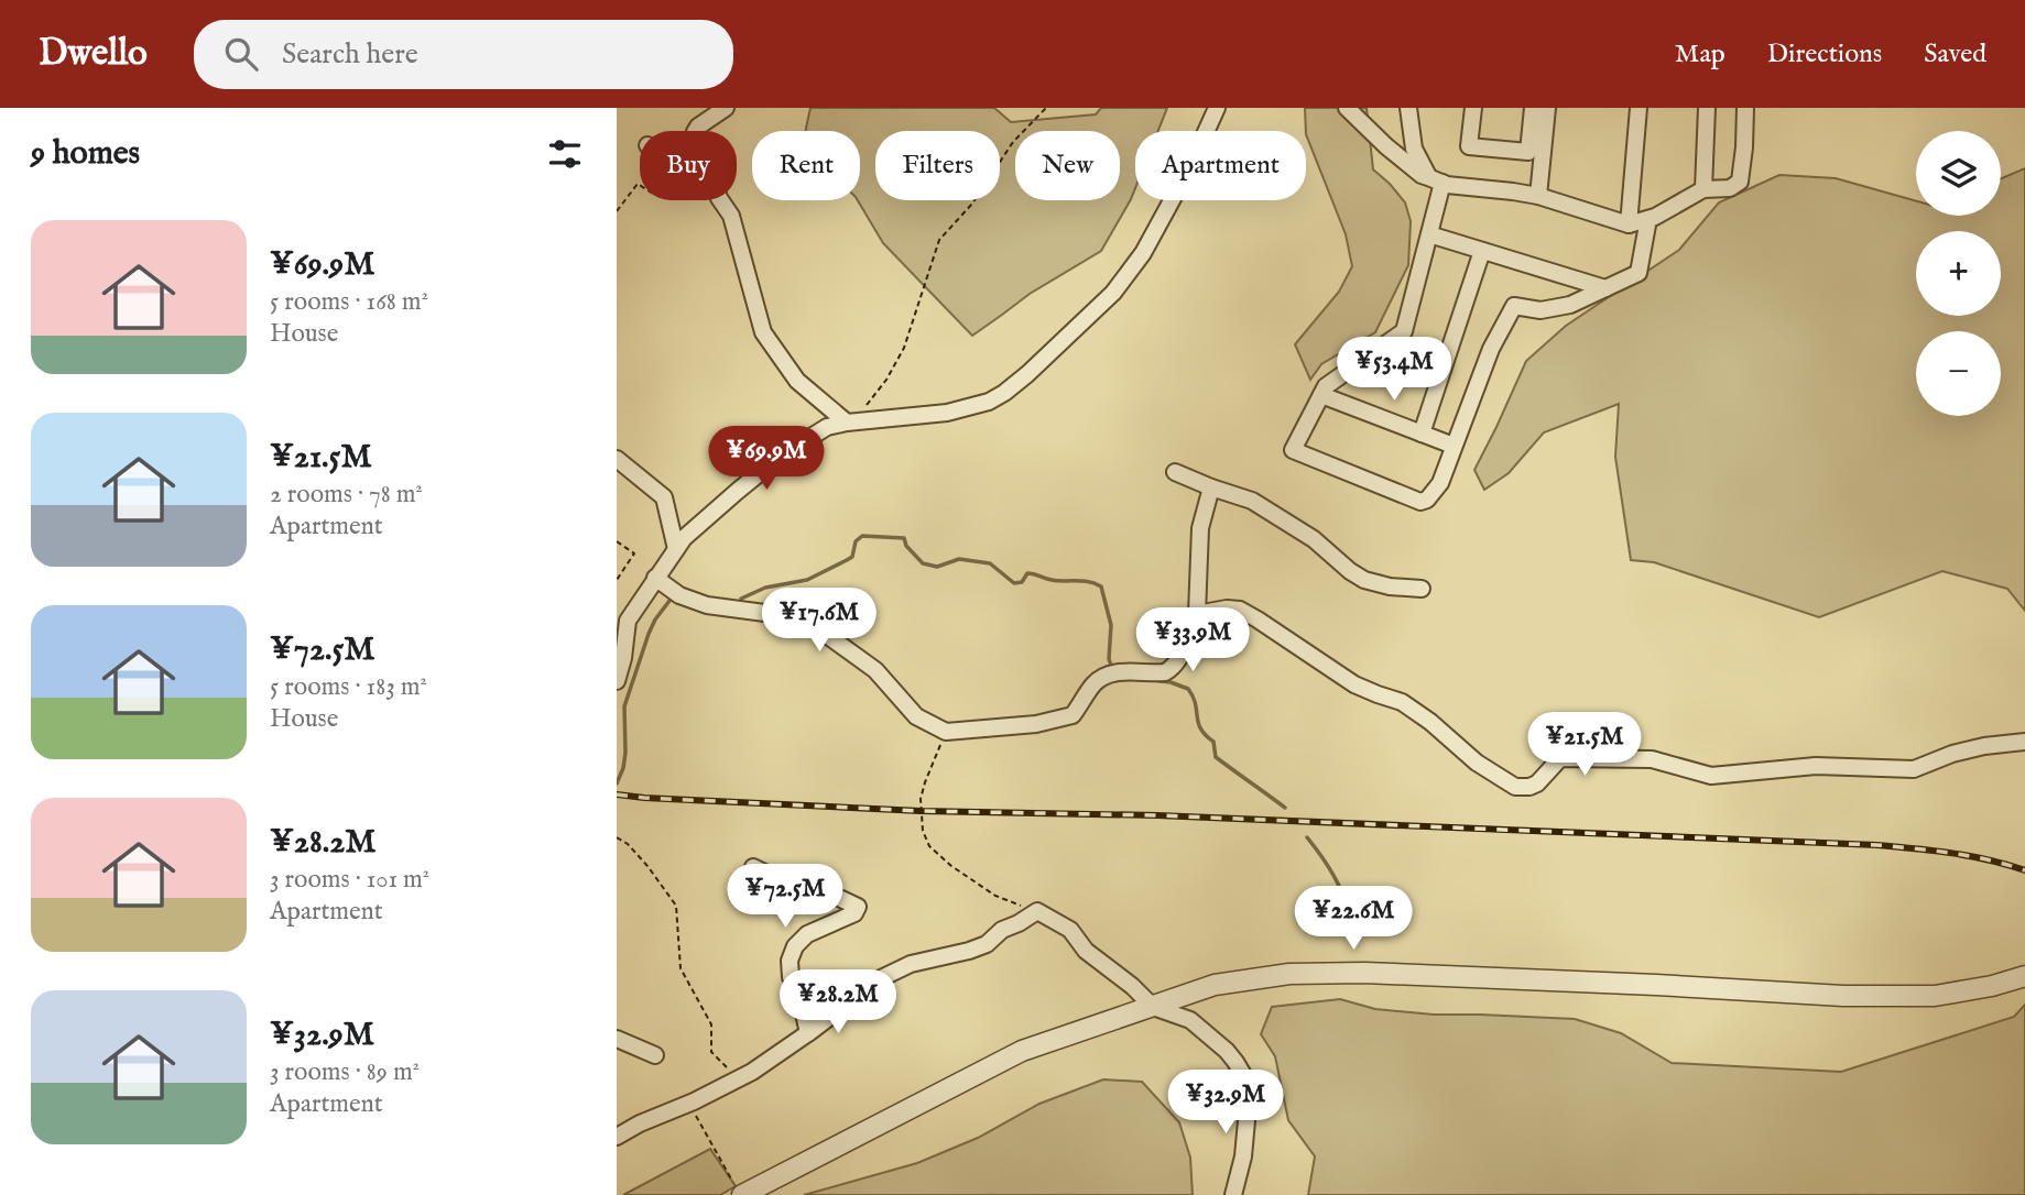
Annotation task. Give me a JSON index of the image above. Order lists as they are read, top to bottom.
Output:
{
  "page": {
    "header": "Dwello",
    "search": "Search here",
    "nav": ["Map", "Directions", "Saved"],
    "heading": "9 homes",
    "map_buttons": ["+", "−"],
    "chip": [
      "Buy",
      "Rent",
      "Filters",
      "New",
      "Apartment"
    ],
    "list": [
      {
        "name": "¥69.9M",
        "note": "5 rooms · 168 m² · House"
      },
      {
        "name": "¥21.5M",
        "note": "2 rooms · 78 m² · Apartment"
      },
      {
        "name": "¥72.5M",
        "note": "5 rooms · 183 m² · House"
      },
      {
        "name": "¥28.2M",
        "note": "3 rooms · 101 m² · Apartment"
      },
      {
        "name": "¥32.9M",
        "note": "3 rooms · 89 m² · Apartment"
      }
    ],
    "price": [
      "¥53.4M",
      "¥69.9M",
      "¥17.6M",
      "¥33.9M",
      "¥21.5M",
      "¥72.5M",
      "¥22.6M",
      "¥28.2M",
      "¥32.9M"
    ]
  }
}
